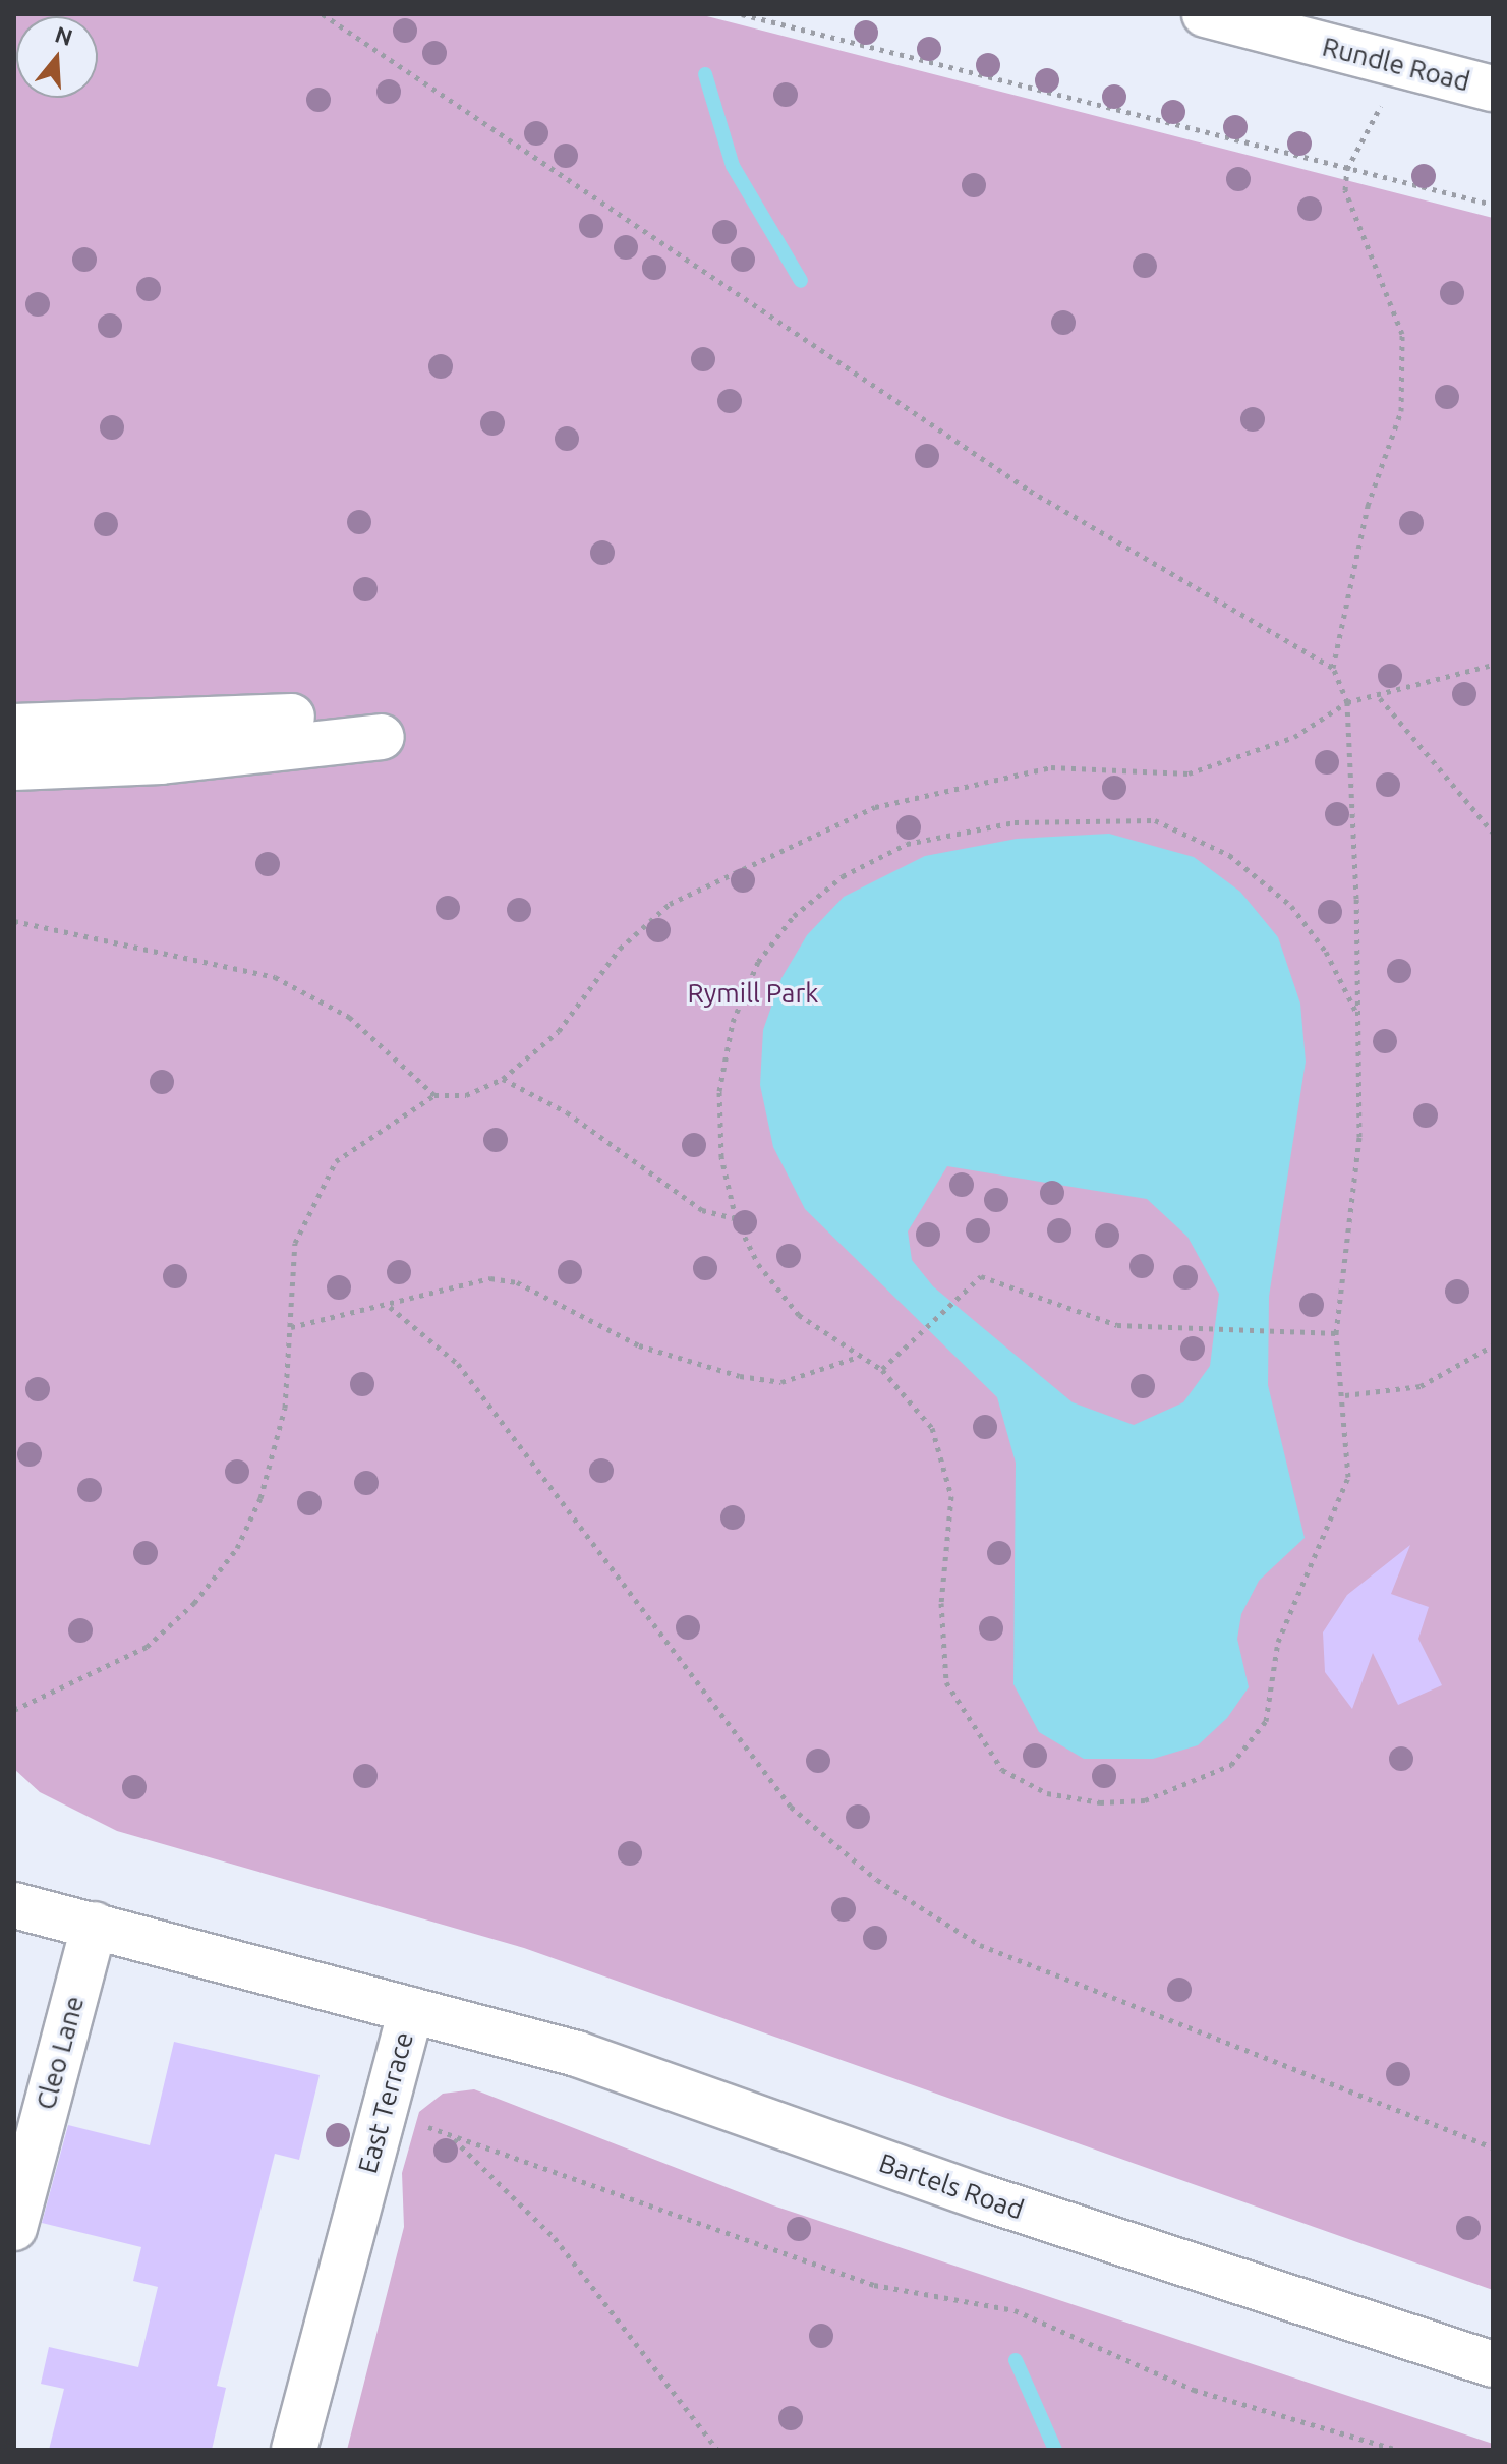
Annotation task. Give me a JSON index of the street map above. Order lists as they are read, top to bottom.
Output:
{
  "streets": {
    "main road": [
      "Rundle Road",
      "Cleo Lane",
      "East Terrace",
      "Bartels Road"
    ]
  },
  "crossings": [
    ["Cleo Lane", "East Terrace"],
    ["East Terrace", "Bartels Road"]
  ],
  "parks": ["Rymill Park"],
  "north": "top"
}
